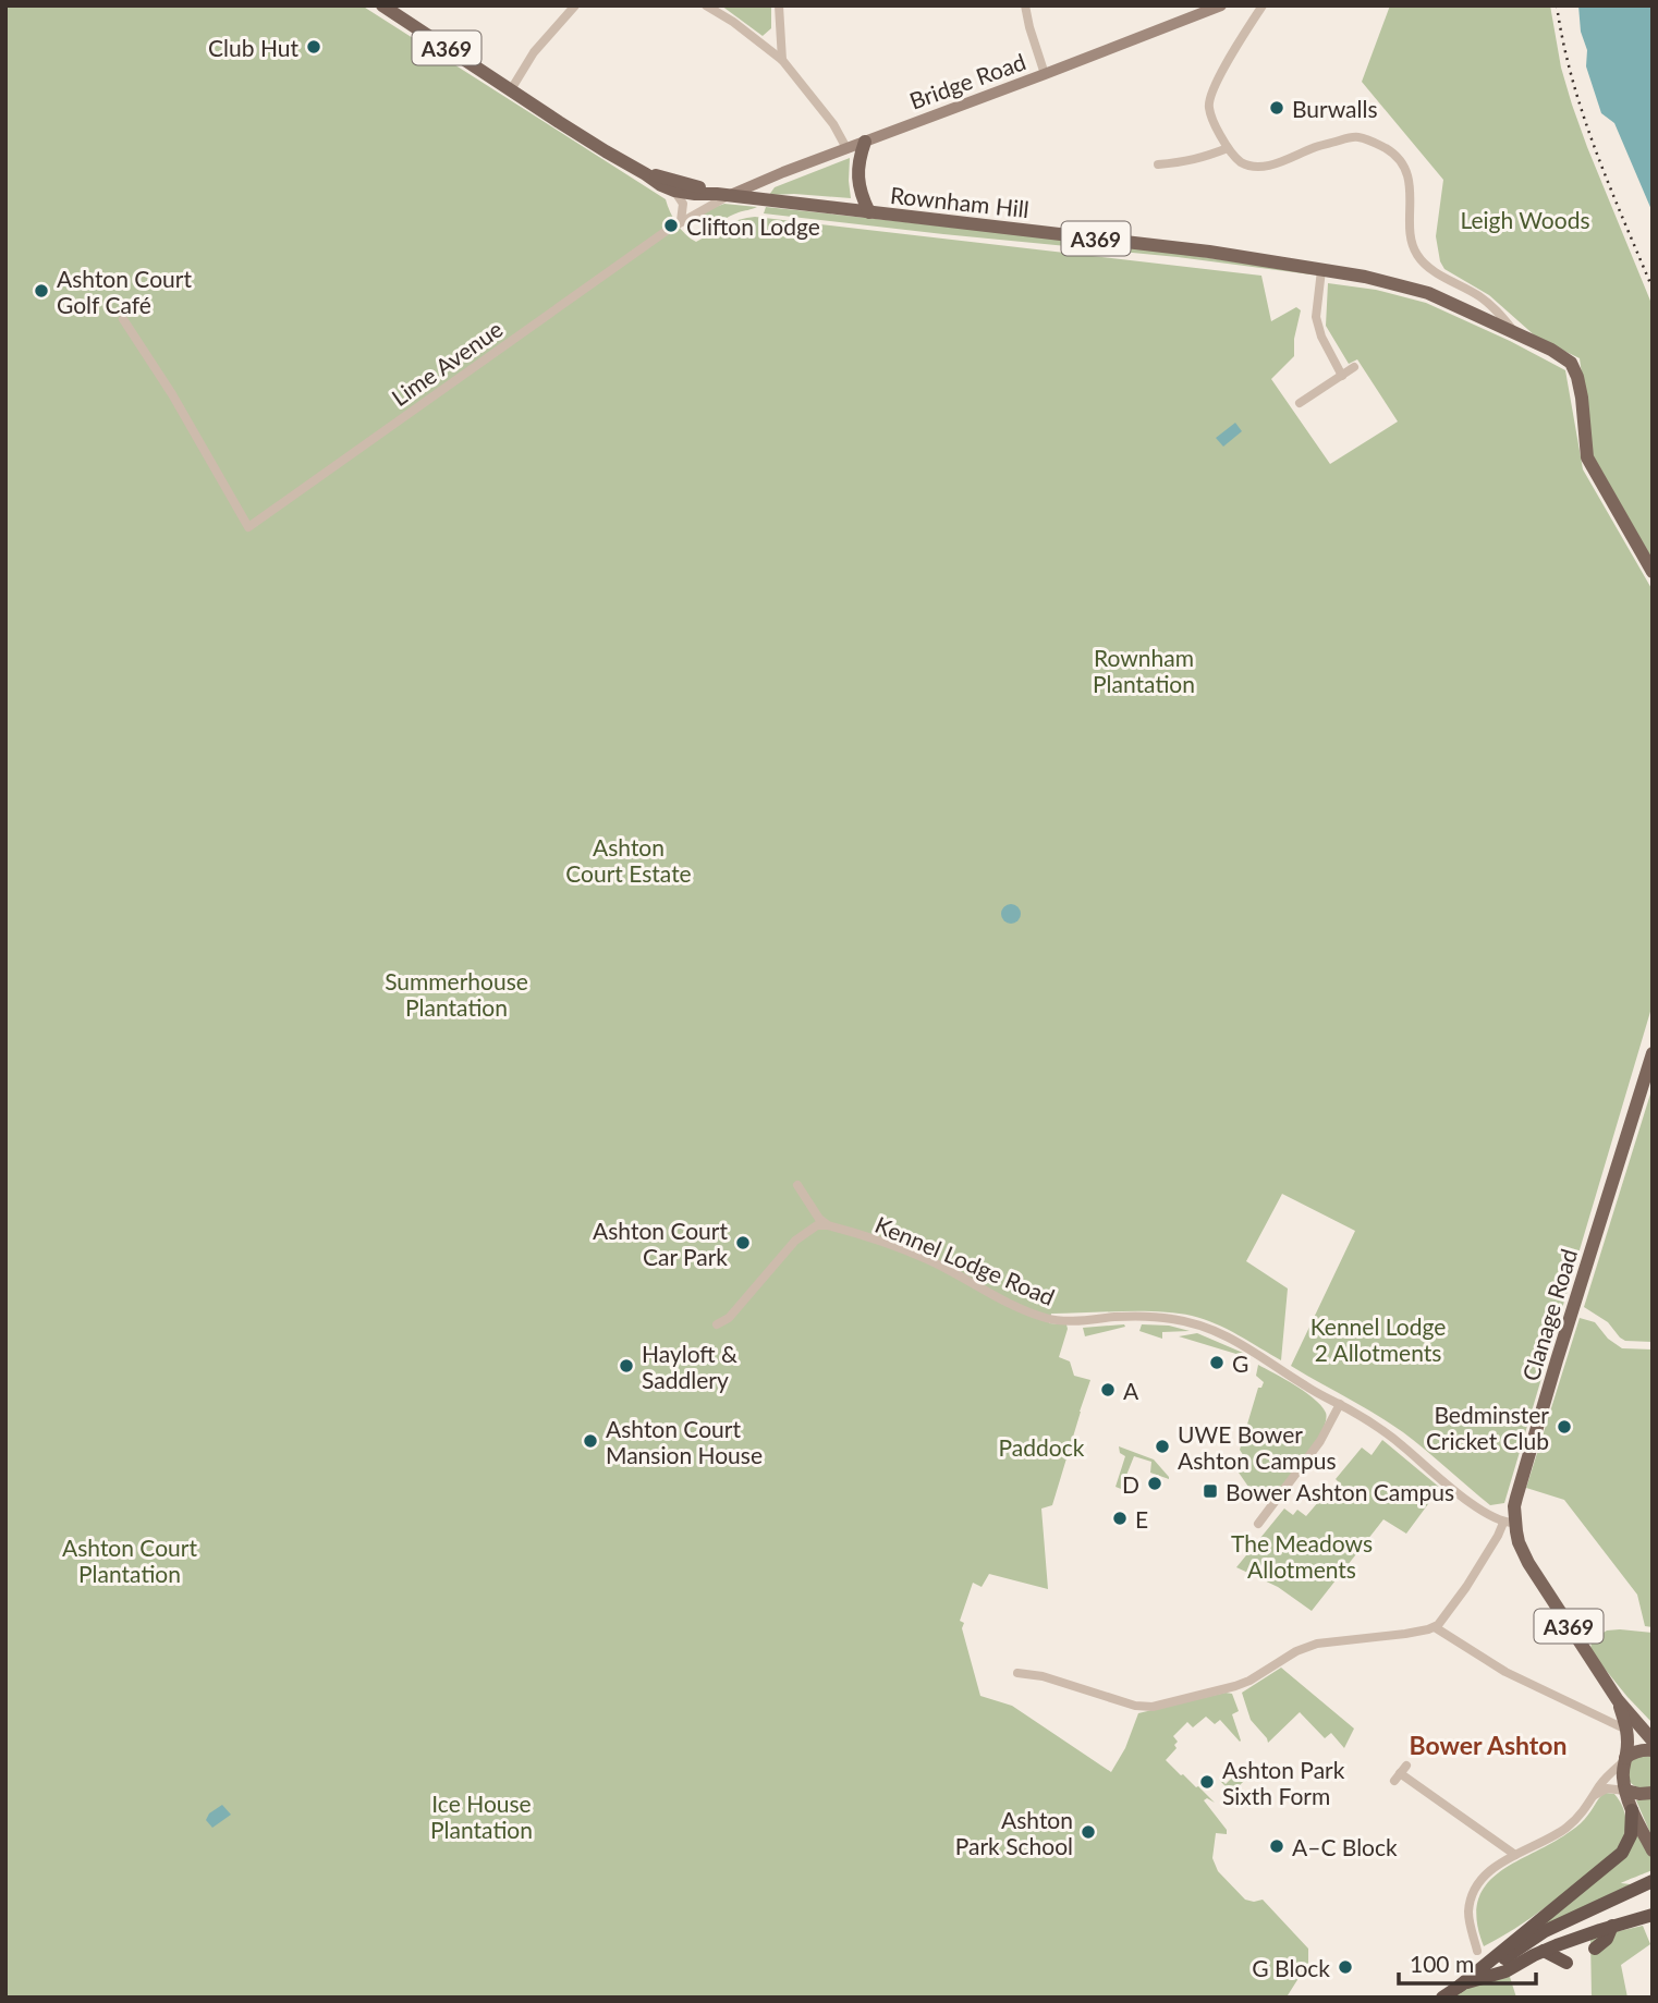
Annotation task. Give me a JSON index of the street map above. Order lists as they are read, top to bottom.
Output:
{
  "streets": {
    "highway": ["A369"],
    "main road": ["Bridge Road", "Rownham Hill", "Clanage Road"],
    "street": ["Lime Avenue", "Kennel Lodge Road"]
  },
  "crossings": [
    ["A369", "Bridge Road"],
    ["A369", "Rownham Hill"],
    ["A369", "Clanage Road"],
    ["Bridge Road", "Rownham Hill"],
    ["Kennel Lodge Road", "Clanage Road"]
  ],
  "districts": ["Bower Ashton"],
  "parks": [
    "Leigh Woods",
    "Rownham Plantation",
    "Ashton Court Estate",
    "Summerhouse Plantation",
    "Kennel Lodge 2 Allotments",
    "Paddock",
    "The Meadows Allotments",
    "Ashton Court Plantation",
    "Ice House Plantation"
  ],
  "places": {
    "other": [
      "Club Hut",
      "Burwalls",
      "Clifton Lodge",
      "Ashton Court Golf Café",
      "Ashton Court Car Park",
      "G",
      "Hayloft & Saddlery",
      "A",
      "Bedminster Cricket Club",
      "Ashton Court Mansion House",
      "UWE Bower Ashton Campus",
      "D",
      "E",
      "Ashton Park Sixth Form",
      "Ashton Park School",
      "A–C Block",
      "G Block"
    ],
    "transit": ["Bower Ashton Campus"]
  },
  "scale_bar": "100 m"
}
